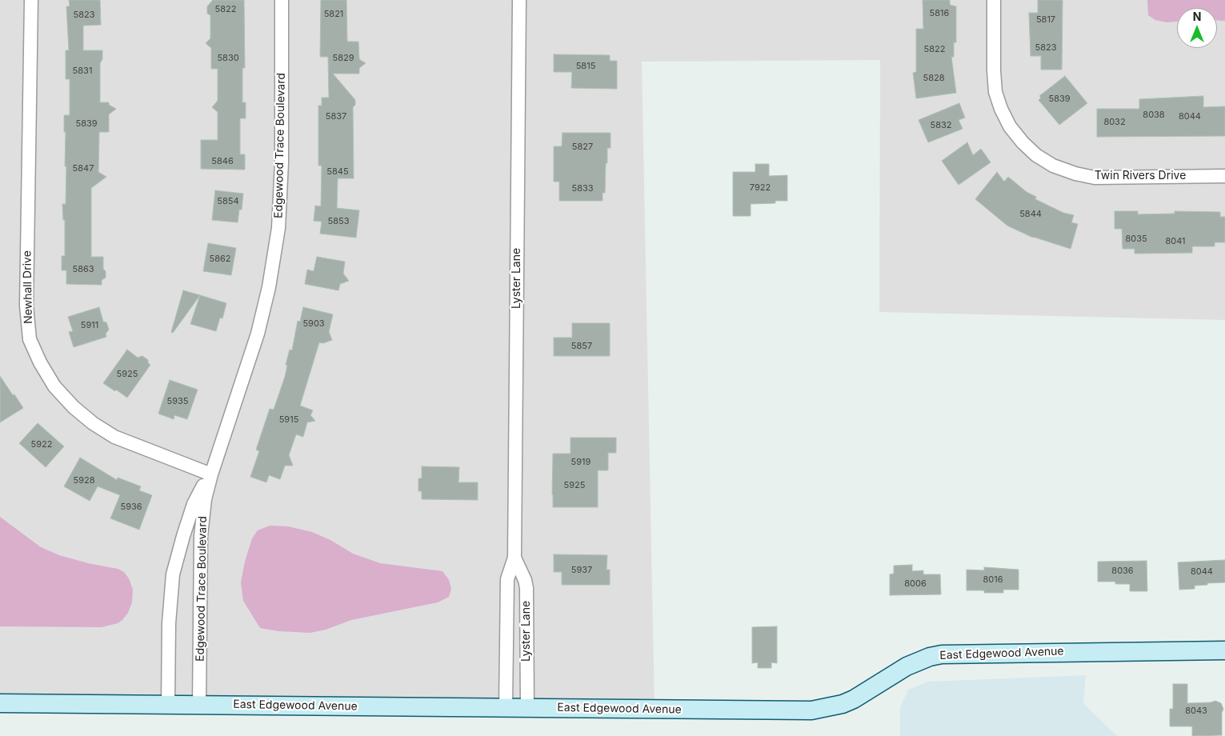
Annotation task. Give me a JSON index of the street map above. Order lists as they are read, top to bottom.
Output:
{
  "streets": {
    "main road": ["East Edgewood Avenue"],
    "street": [
      "Edgewood Trace Boulevard",
      "Twin Rivers Drive",
      "Lyster Lane",
      "Newhall Drive"
    ]
  },
  "crossings": [
    ["Edgewood Trace Boulevard", "Newhall Drive"],
    ["Edgewood Trace Boulevard", "East Edgewood Avenue"],
    ["Lyster Lane", "East Edgewood Avenue"]
  ],
  "house_numbers": [
    "5822",
    "5816",
    "5821",
    "5823",
    "5817",
    "5823",
    "5822",
    "5830",
    "5829",
    "5815",
    "5831",
    "5828",
    "5839",
    "8038",
    "5837",
    "8044",
    "8032",
    "5839",
    "5832",
    "5827",
    "5846",
    "5847",
    "5845",
    "7922",
    "5833",
    "5854",
    "5844",
    "5853",
    "8035",
    "8041",
    "5862",
    "5863",
    "5903",
    "5911",
    "5857",
    "5925",
    "5935",
    "5915",
    "5922",
    "5919",
    "5928",
    "5925",
    "5936",
    "5937",
    "8036",
    "8044",
    "8016",
    "8006",
    "8043"
  ],
  "north": "top"
}
